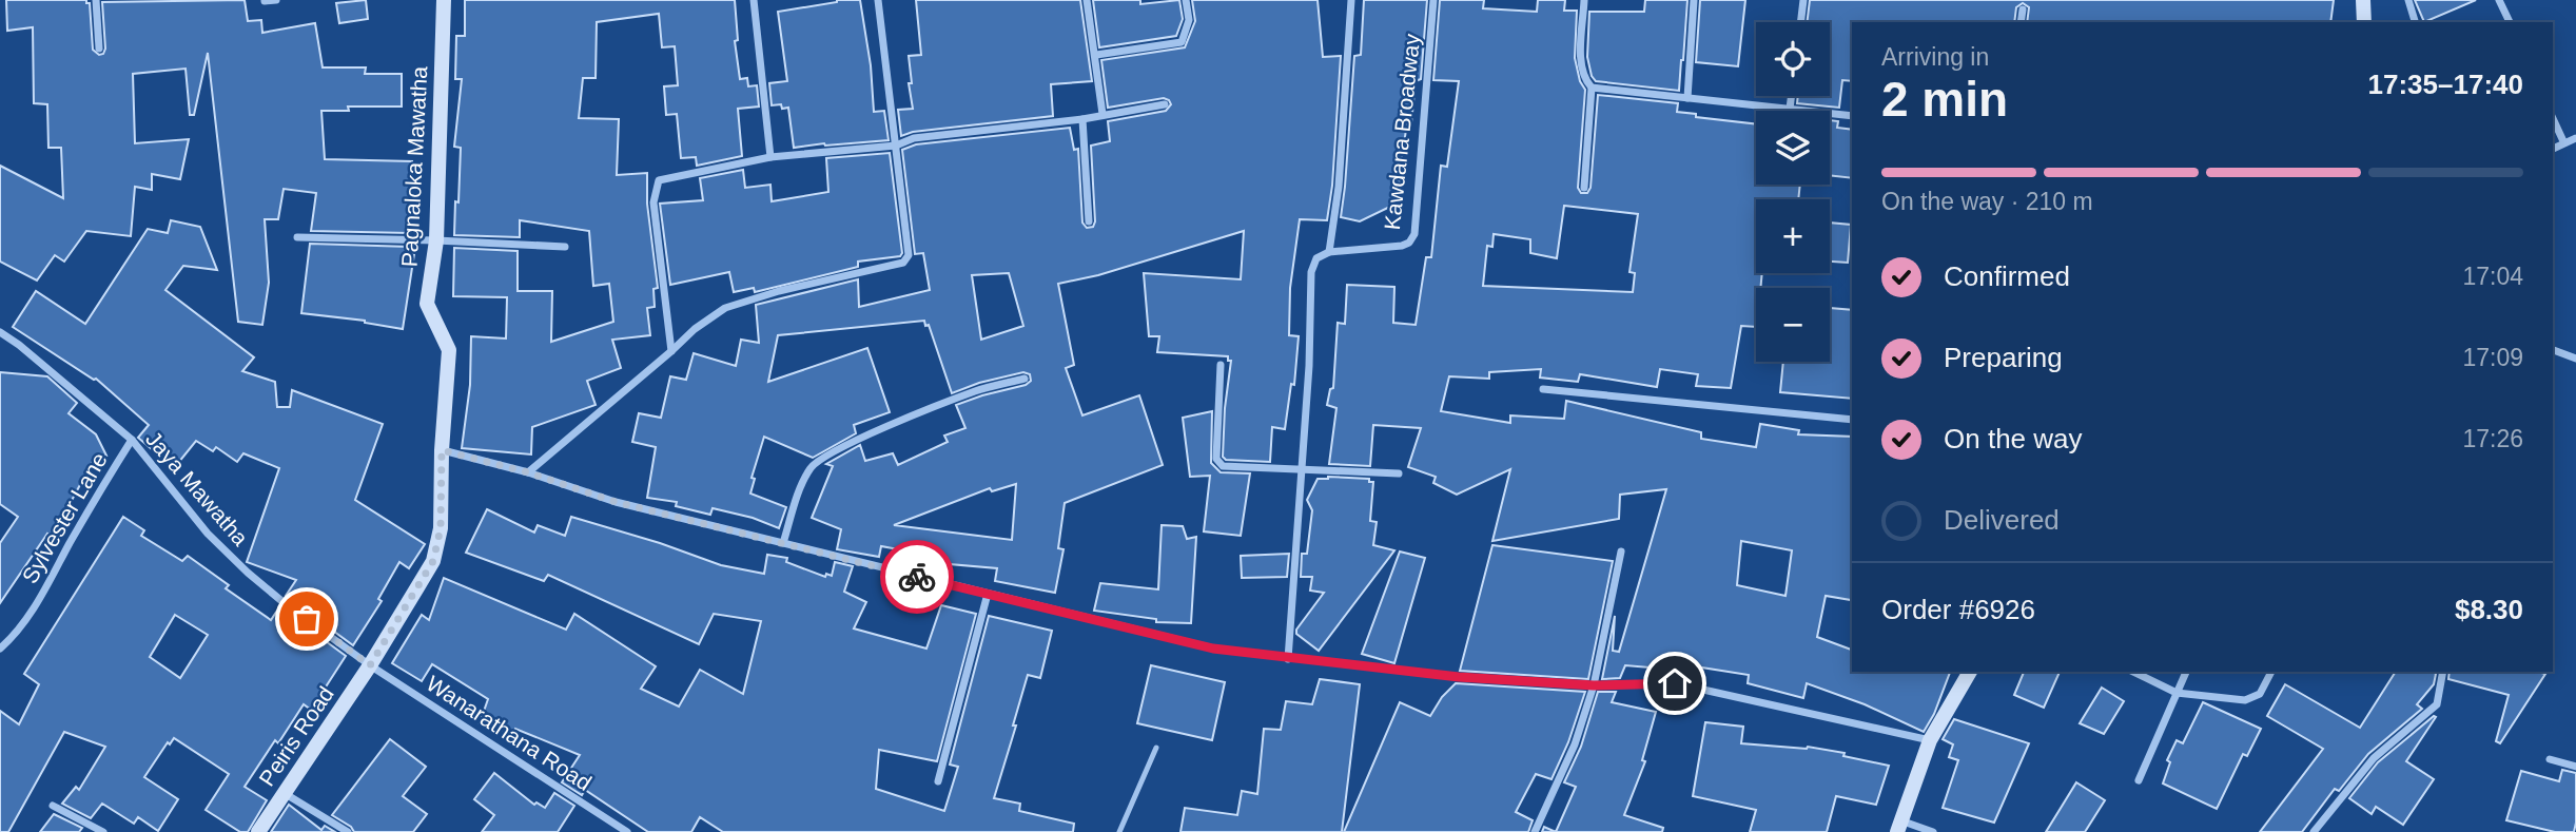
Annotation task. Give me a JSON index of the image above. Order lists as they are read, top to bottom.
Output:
{
  "streets": {
    "street": [
      "Kawdana Broadway",
      "Pagnaloka Mawatha",
      "Jaya Mawatha",
      "Sylvester Lane",
      "Wanarathana Road",
      "Peiris Road"
    ]
  },
  "crossings": [
    ["Pagnaloka Mawatha", "Jaya Mawatha"],
    ["Pagnaloka Mawatha", "Wanarathana Road"],
    ["Pagnaloka Mawatha", "Peiris Road"],
    ["Jaya Mawatha", "Sylvester Lane"],
    ["Jaya Mawatha", "Wanarathana Road"],
    ["Jaya Mawatha", "Peiris Road"],
    ["Wanarathana Road", "Peiris Road"]
  ],
  "page": {
    "map_buttons": ["+", "−"],
    "heading": ["2 min", "Arriving in", "17:35–17:40"],
    "panel": ["Order #6926", "$8.30"],
    "bar": "On the way · 210 m",
    "list": [
      ["Confirmed", "17:04"],
      ["Preparing", "17:09"],
      ["On the way", "17:26"],
      "Delivered"
    ]
  }
}
